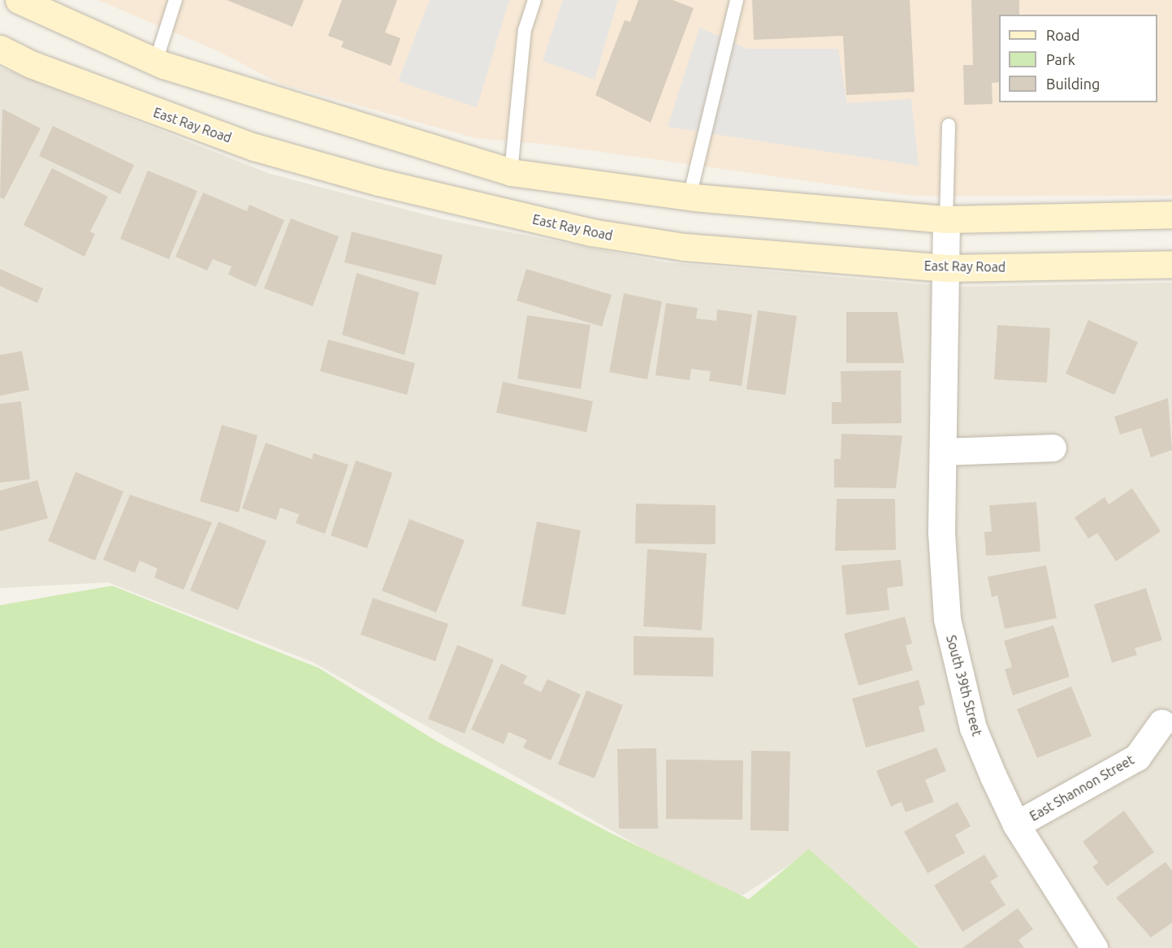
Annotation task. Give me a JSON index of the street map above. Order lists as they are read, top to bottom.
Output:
{
  "streets": {
    "main road": ["East Ray Road"],
    "street": ["South 39th Street", "East Shannon Street"]
  },
  "crossings": [
    ["East Ray Road", "South 39th Street"],
    ["South 39th Street", "East Shannon Street"]
  ],
  "legend": ["Road", "Park", "Building"]
}
